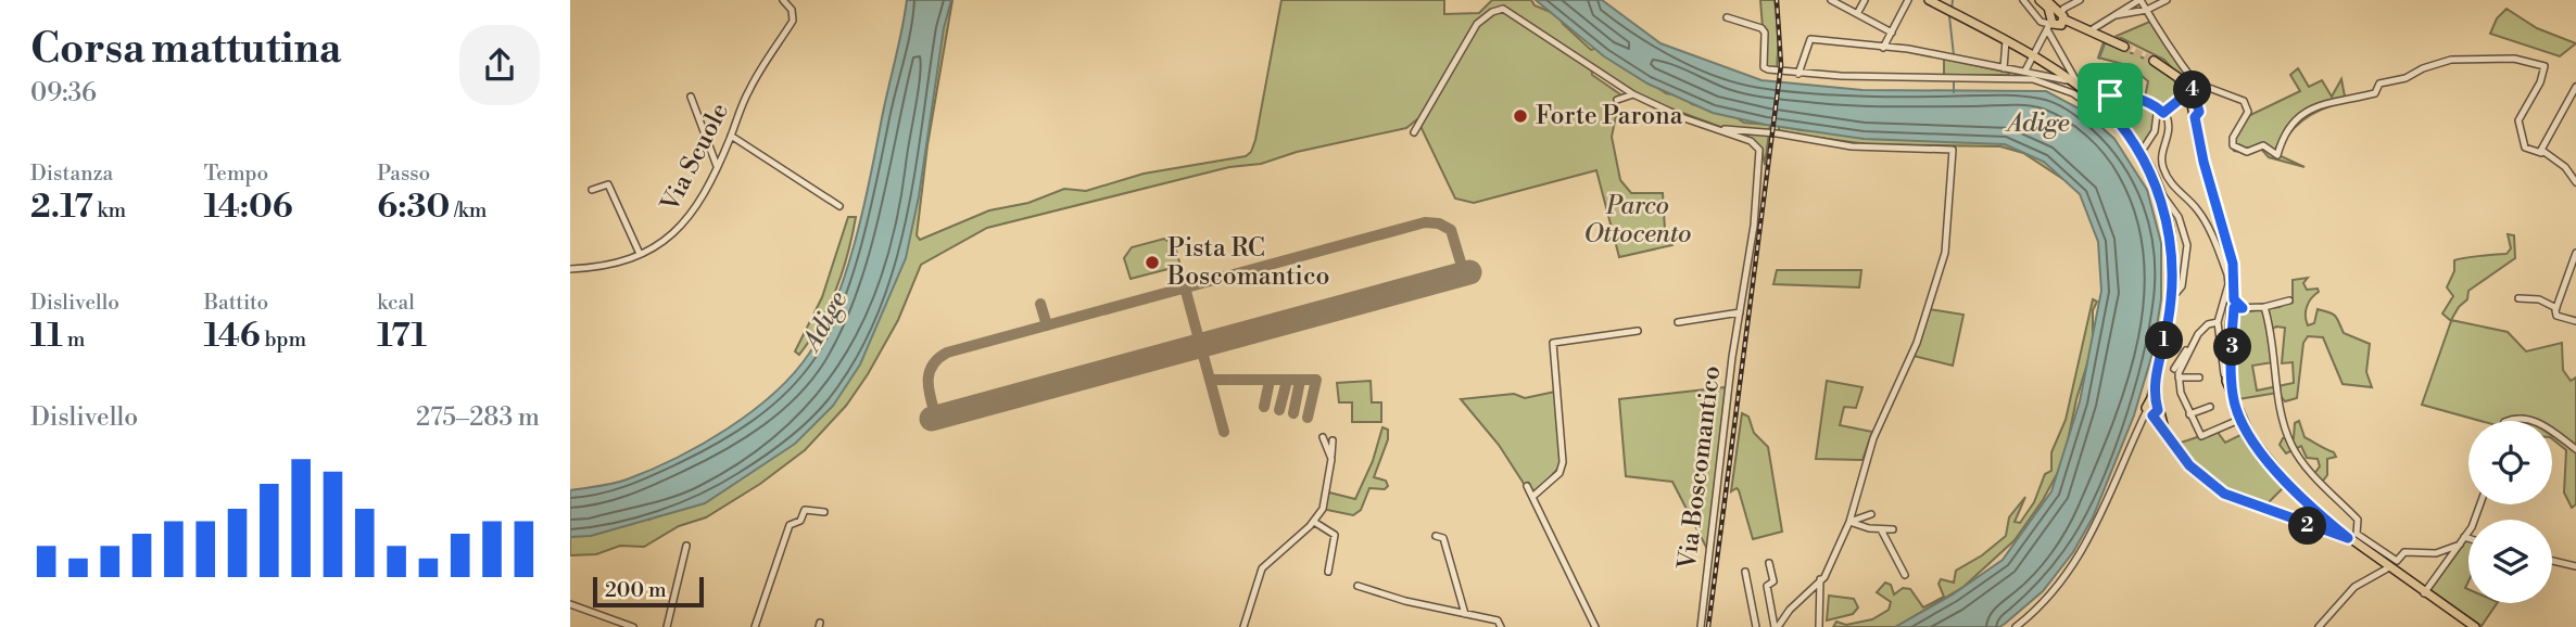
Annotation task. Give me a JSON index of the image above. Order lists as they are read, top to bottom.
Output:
{
  "streets": {
    "street": ["Via Scuole", "Via Boscomantico"]
  },
  "water": ["Adige"],
  "parks": ["Parco Ottocento"],
  "places": ["Forte Parona", "Pista RC Boscomantico"],
  "scale_bar": "200 m",
  "page": {
    "heading": ["Corsa mattutina", "09:36"],
    "pins": [
      "4",
      "1",
      "3",
      "2"
    ],
    "stats": [
      ["Distanza", "2.17 km"],
      ["Tempo", "14:06"],
      ["Passo", "6:30 /km"],
      ["Dislivello", "11 m"],
      ["Battito", "146 bpm"],
      ["kcal", "171"]
    ],
    "chart": ["Dislivello", "275–283 m"],
    "scale": "200 m"
  }
}
